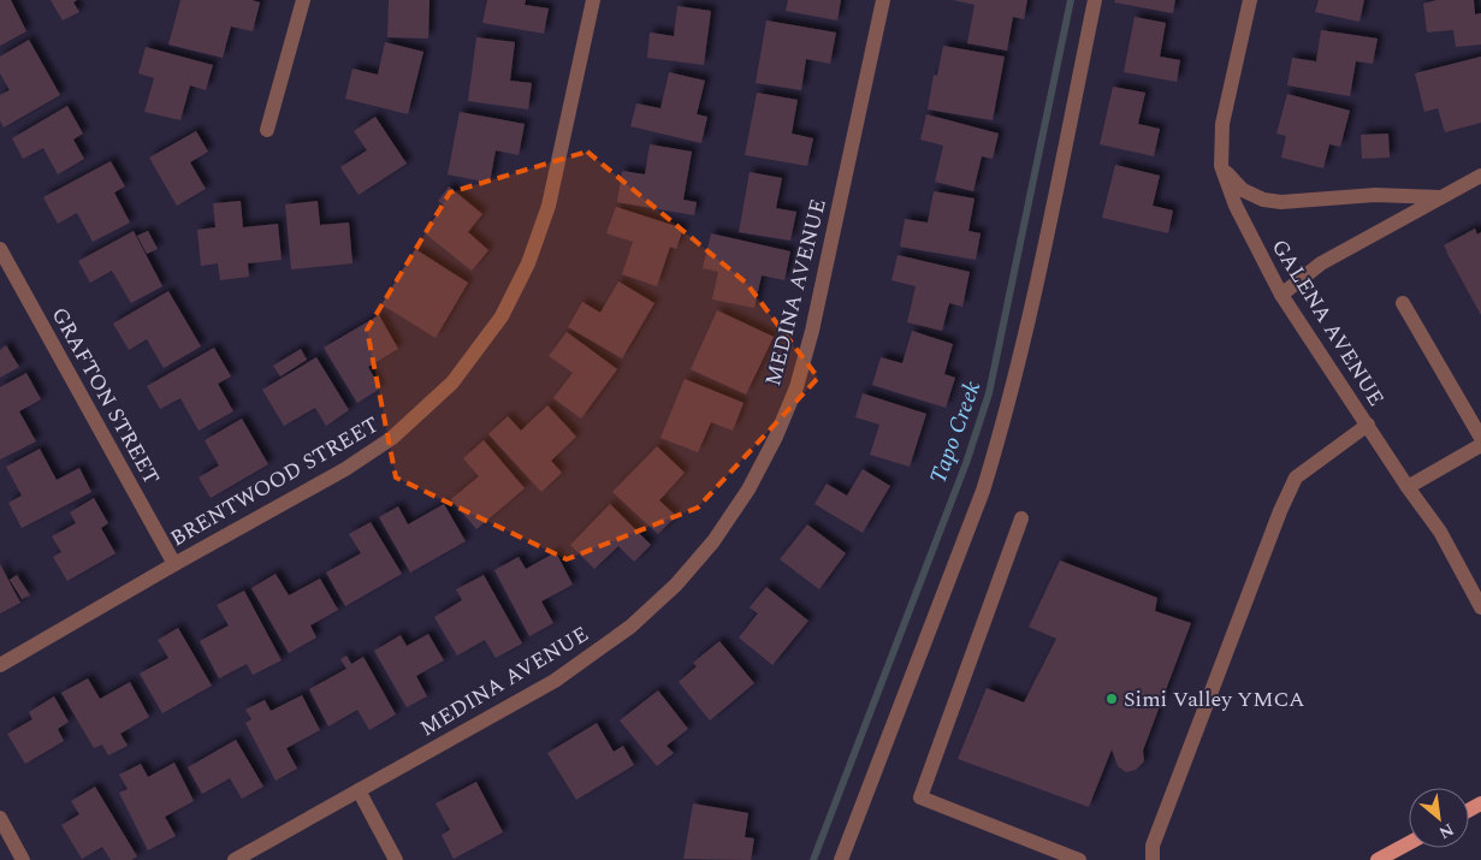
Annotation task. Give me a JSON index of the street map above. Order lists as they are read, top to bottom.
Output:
{
  "streets": {
    "street": [
      "MEDINA AVENUE",
      "GALENA AVENUE",
      "GRAFTON STREET",
      "BRENTWOOD STREET"
    ]
  },
  "crossings": [
    ["GRAFTON STREET", "BRENTWOOD STREET"]
  ],
  "water": ["Tapo Creek"],
  "places": ["Simi Valley YMCA"],
  "north": "bottom right"
}
